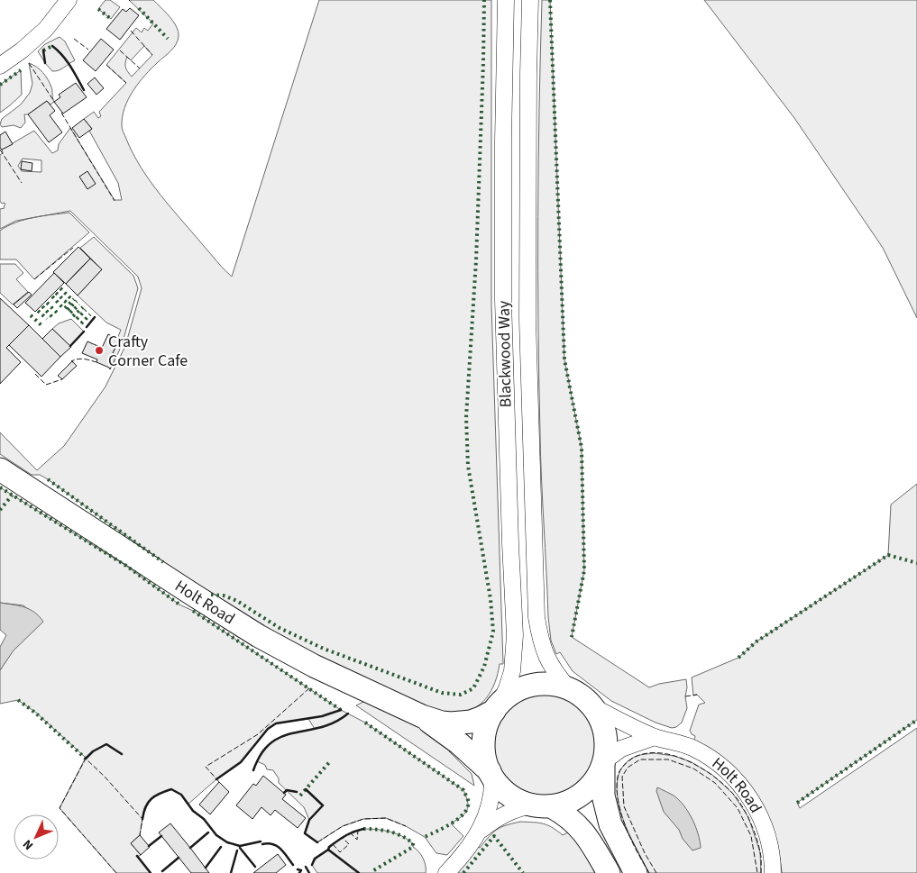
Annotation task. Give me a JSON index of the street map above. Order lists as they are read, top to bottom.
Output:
{
  "streets": {
    "highway": ["Holt Road"],
    "street": ["Blackwood Way"]
  },
  "crossings": [
    ["Blackwood Way", "Holt Road"]
  ],
  "places": ["Crafty Corner Cafe"],
  "north": "bottom left"
}
